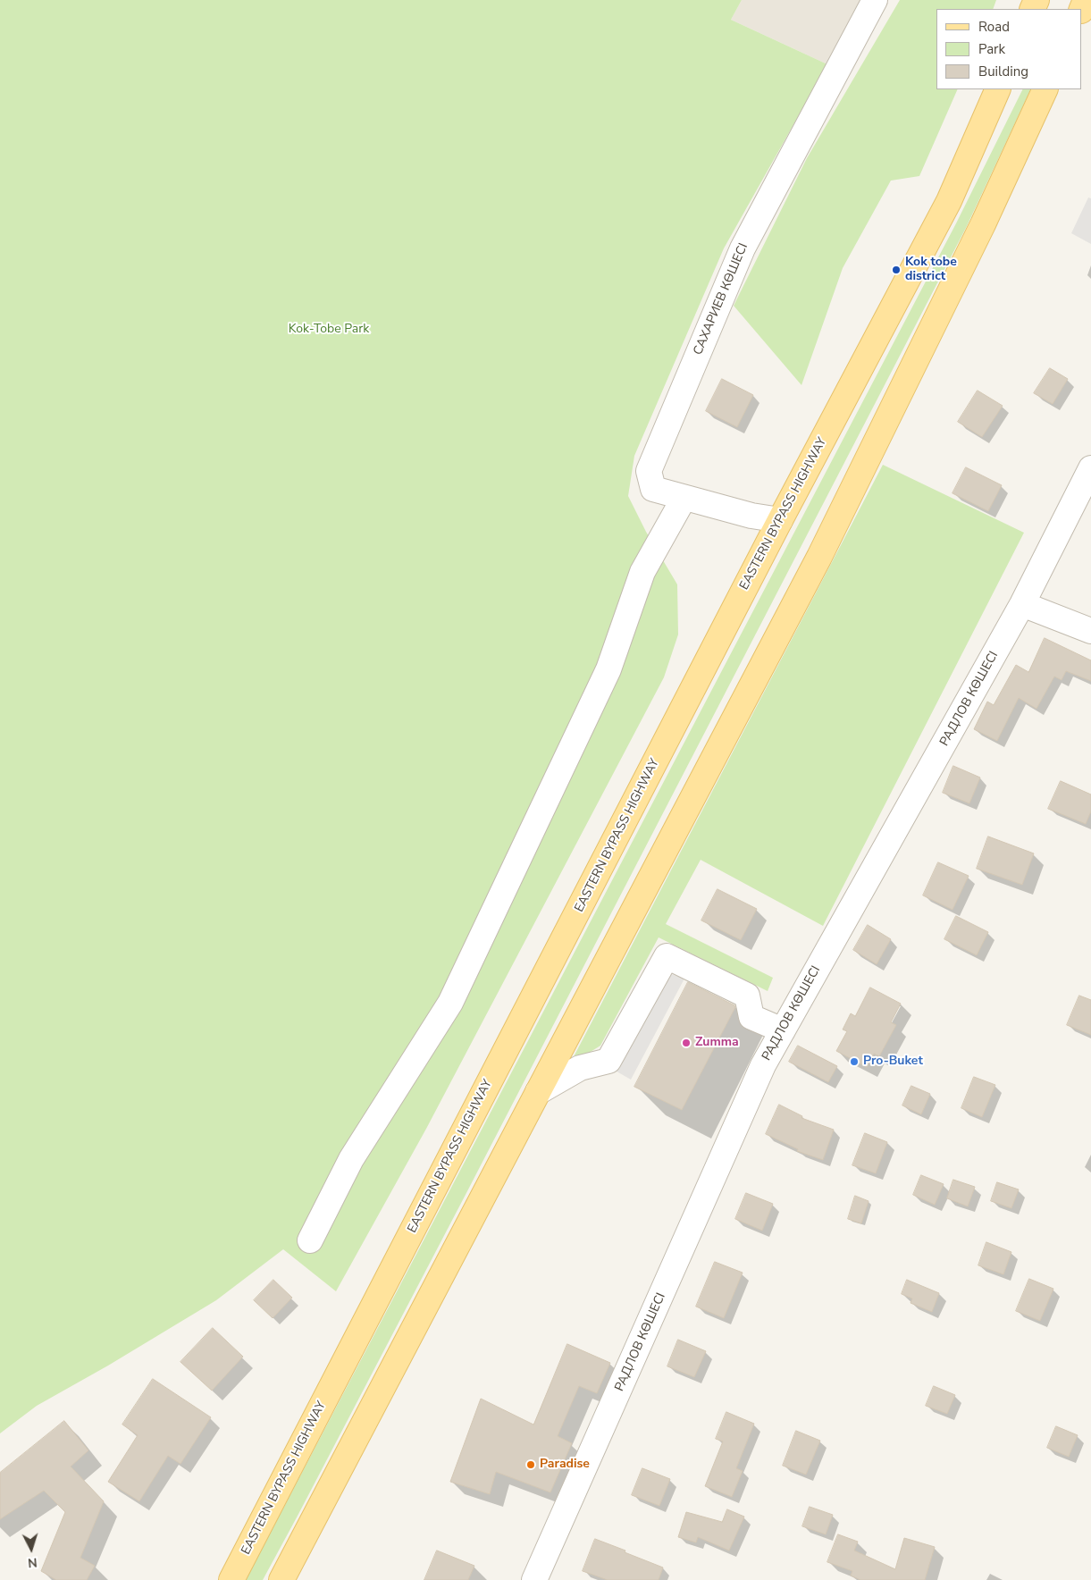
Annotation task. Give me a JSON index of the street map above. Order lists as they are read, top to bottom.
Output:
{
  "streets": {
    "main road": ["EASTERN BYPASS HIGHWAY"],
    "street": ["САХАРИЕВ КӨШЕСІ", "РАДЛОВ КӨШЕСІ"]
  },
  "crossings": [
    ["САХАРИЕВ КӨШЕСІ", "EASTERN BYPASS HIGHWAY"]
  ],
  "parks": ["Kok-Tobe Park"],
  "places": [
    "Kok tobe district",
    "Zumma",
    "Pro-Buket",
    "Paradise"
  ],
  "legend": ["Road", "Park", "Building"],
  "north": "bottom"
}
